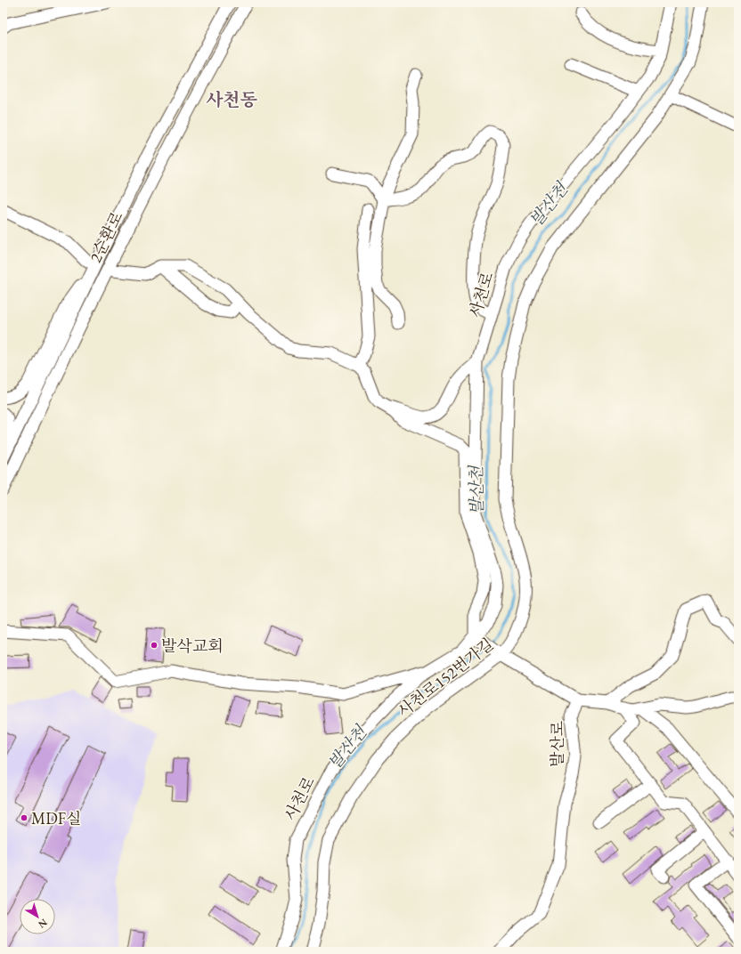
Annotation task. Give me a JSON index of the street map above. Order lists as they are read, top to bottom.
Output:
{
  "streets": {
    "street": [
      "2순환로",
      "사천로",
      "사천로152번가길",
      "발산로"
    ]
  },
  "districts": ["사천동"],
  "water": ["발산천"],
  "places": ["발삭교회", "MDF실"],
  "north": "bottom right"
}
